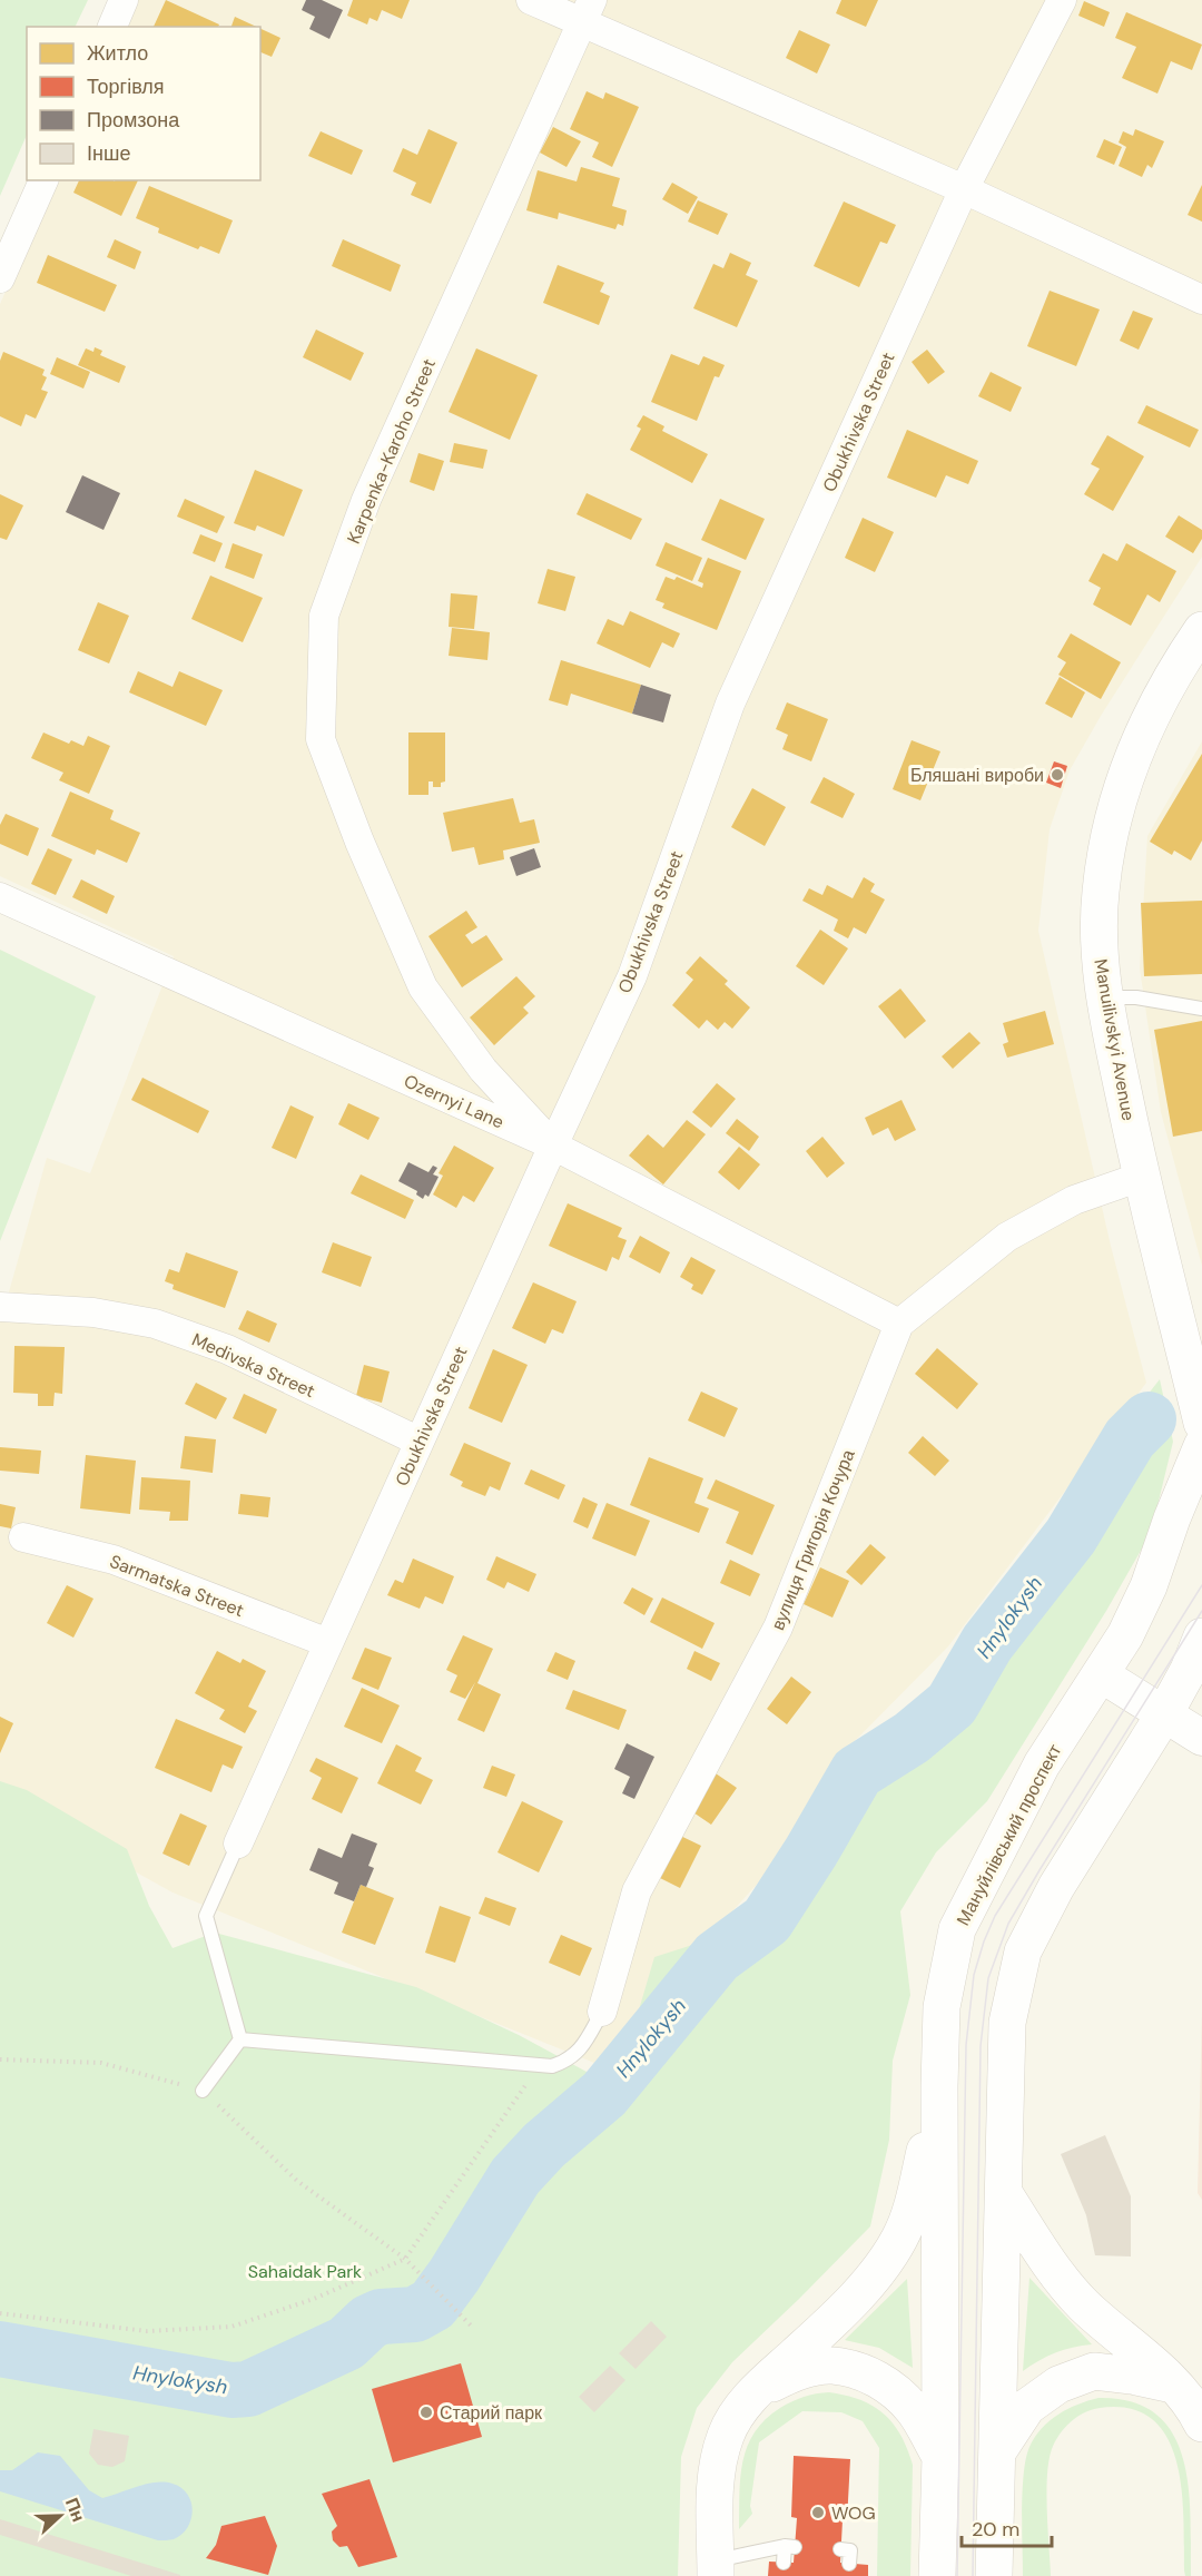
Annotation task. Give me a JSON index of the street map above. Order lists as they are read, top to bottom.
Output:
{
  "streets": {
    "main road": ["Manuilivskyi Avenue", "Мануйлівський проспект"],
    "street": [
      "Obukhivska Street",
      "Karpenka-Karoho Street",
      "Ozernyi Lane",
      "Medivska Street",
      "вулиця Григорія Кочура",
      "Sarmatska Street"
    ]
  },
  "crossings": [
    ["Obukhivska Street", "Karpenka-Karoho Street"],
    ["Obukhivska Street", "Ozernyi Lane"],
    ["Obukhivska Street", "Medivska Street"],
    ["Obukhivska Street", "Sarmatska Street"],
    ["Karpenka-Karoho Street", "Ozernyi Lane"],
    ["Manuilivskyi Avenue", "вулиця Григорія Кочура"],
    ["Ozernyi Lane", "вулиця Григорія Кочура"]
  ],
  "water": ["Hnylokysh"],
  "parks": ["Sahaidak Park"],
  "places": ["Бляшані вироби", "Старий парк", "WOG"],
  "legend": [
    "Житло",
    "Торгівля",
    "Промзона",
    "Інше"
  ],
  "scale_bar": "20 m",
  "north": "right"
}
